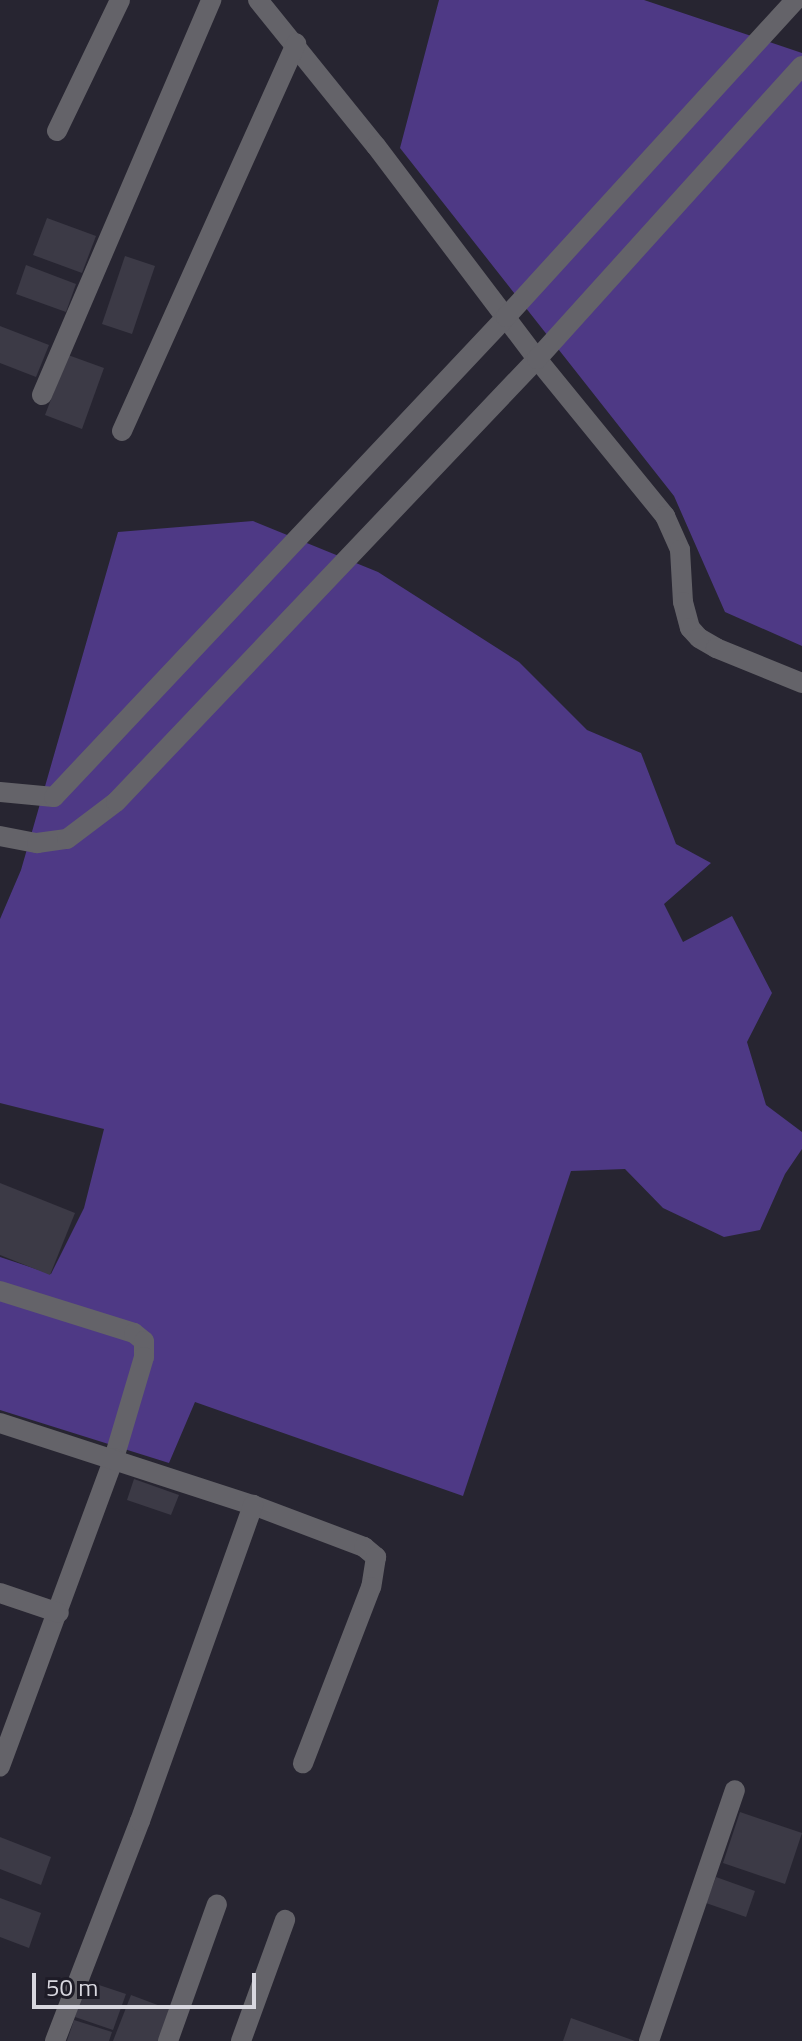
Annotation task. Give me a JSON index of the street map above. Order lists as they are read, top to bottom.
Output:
{
  "scale_bar": "50 m"
}
